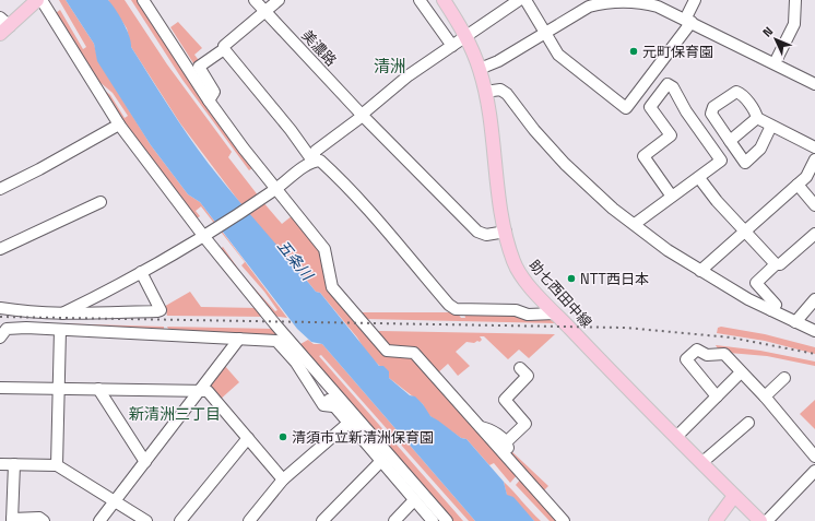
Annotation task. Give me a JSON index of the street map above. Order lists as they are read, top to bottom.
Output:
{
  "streets": {
    "main road": ["助七西田中線"],
    "street": ["美濃路"]
  },
  "crossings": [
    ["美濃路", "助七西田中線"]
  ],
  "districts": ["清洲", "新清洲三丁目"],
  "water": ["五条川"],
  "places": ["元町保育園", "NTT西日本", "清須市立新清洲保育園"],
  "north": "top left"
}
